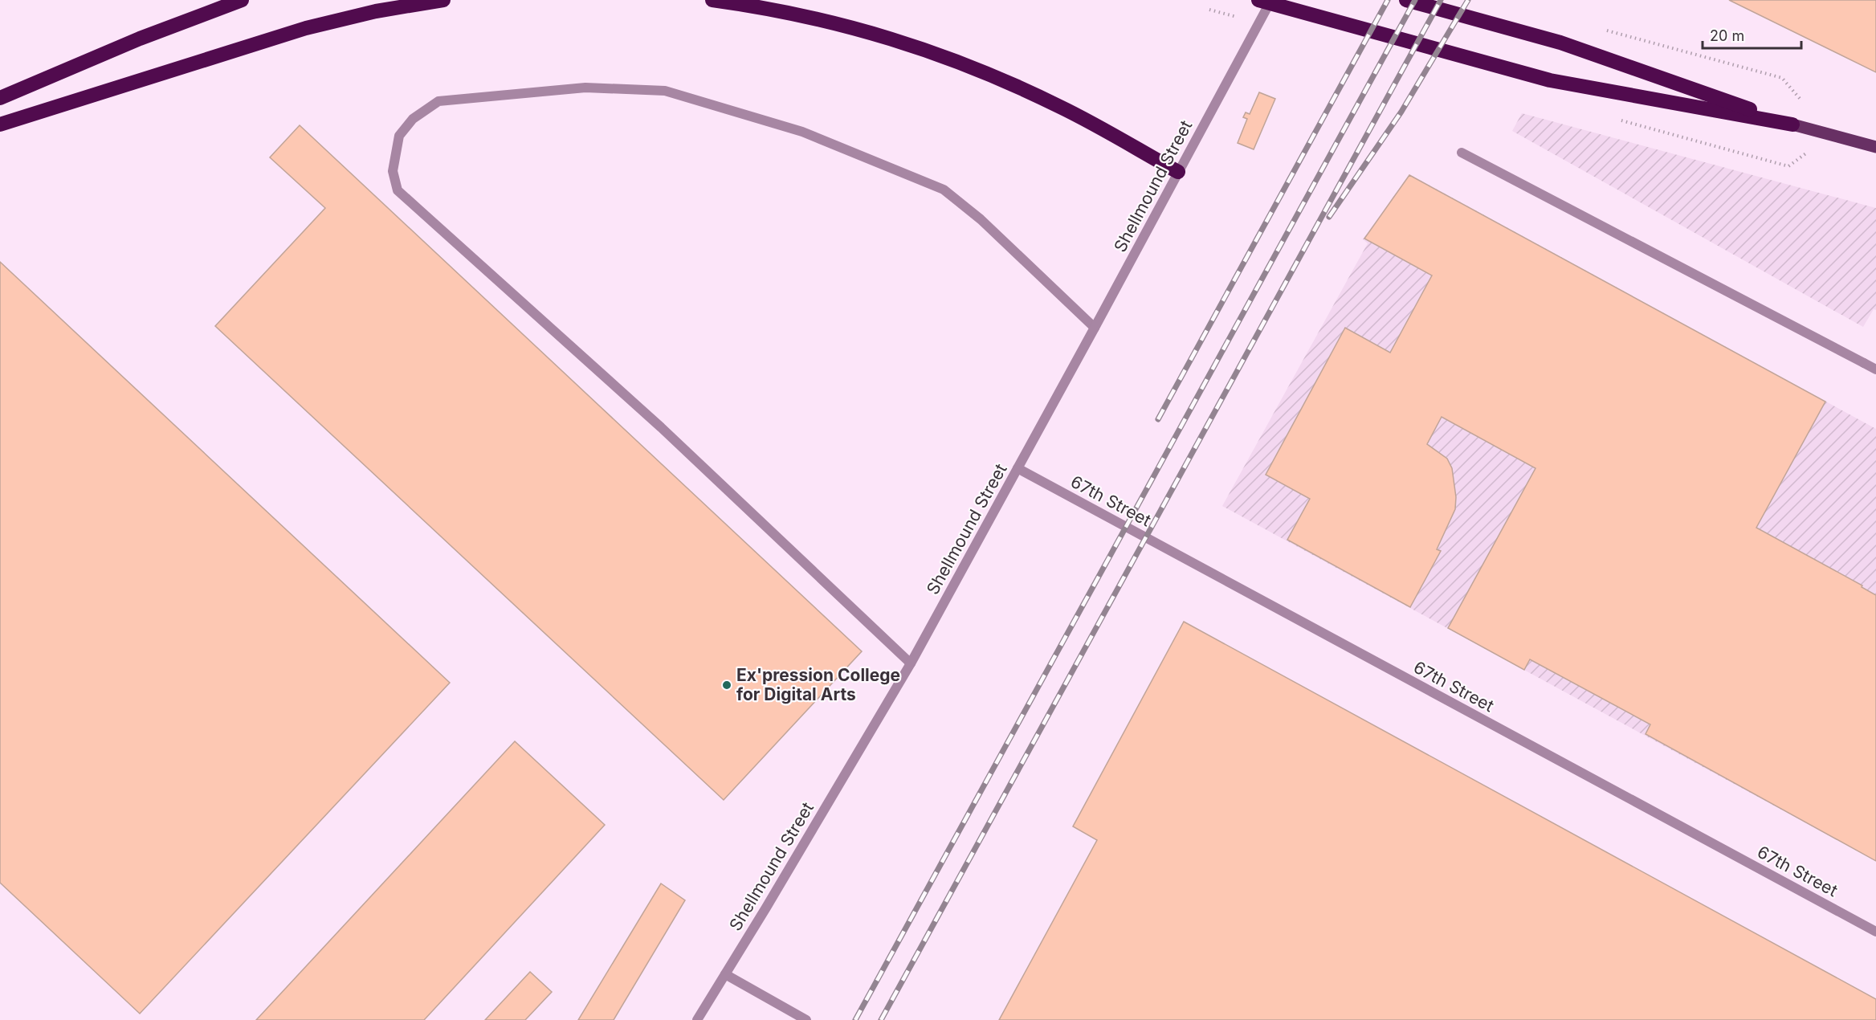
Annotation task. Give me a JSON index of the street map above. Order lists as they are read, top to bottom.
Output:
{
  "streets": {
    "street": ["Shellmound Street", "67th Street"]
  },
  "crossings": [
    ["Shellmound Street", "67th Street"]
  ],
  "places": ["Ex'pression College for Digital Arts"],
  "scale_bar": "20 m"
}
